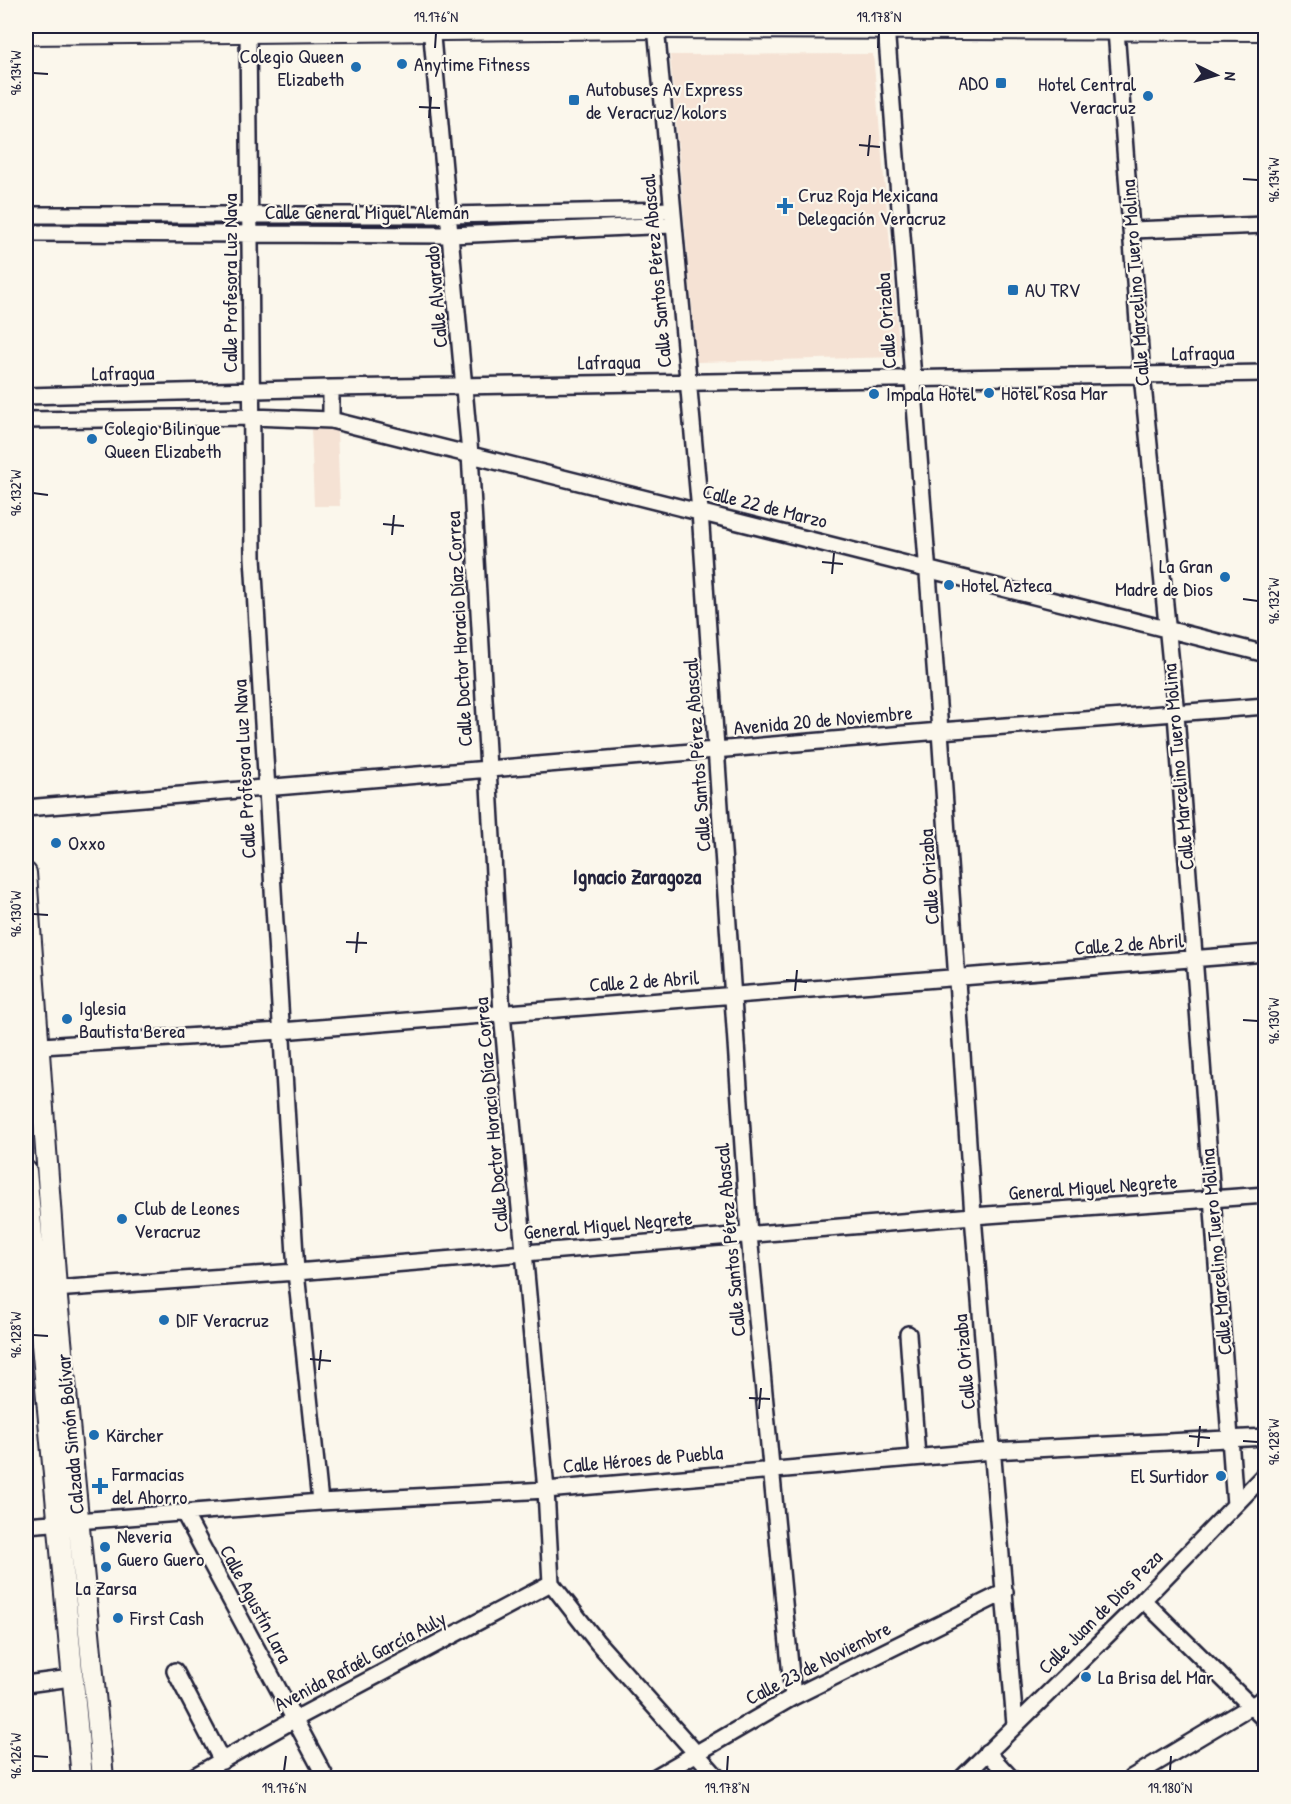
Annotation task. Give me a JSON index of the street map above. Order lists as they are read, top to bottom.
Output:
{
  "streets": {
    "main road": ["Calzada Simón Bolívar"],
    "street": [
      "Calle General Miguel Alemán",
      "Calle Santos Pérez Abascal",
      "Calle Profesora Luz Nava",
      "Calle Marcelino Tuero Molina",
      "Calle Alvarado",
      "Calle Orizaba",
      "Lafragua",
      "Calle 22 de Marzo",
      "Calle Doctor Horacio Díaz Correa",
      "Avenida 20 de Noviembre",
      "Calle 2 de Abril",
      "General Miguel Negrete",
      "Calle Héroes de Puebla",
      "Calle Agustín Lara",
      "Calle Juan de Dios Peza",
      "Avenida Rafaél García Auly",
      "Calle 23 de Noviembre"
    ]
  },
  "crossings": [
    ["Calle General Miguel Alemán", "Calle Santos Pérez Abascal"],
    ["Calle General Miguel Alemán", "Calle Profesora Luz Nava"],
    ["Calle General Miguel Alemán", "Calle Alvarado"],
    ["Calle Santos Pérez Abascal", "Lafragua"],
    ["Calle Santos Pérez Abascal", "Calle 22 de Marzo"],
    ["Calle Santos Pérez Abascal", "Avenida 20 de Noviembre"],
    ["Calle Santos Pérez Abascal", "Calle 2 de Abril"],
    ["Calle Santos Pérez Abascal", "General Miguel Negrete"],
    ["Calle Santos Pérez Abascal", "Calle Héroes de Puebla"],
    ["Calle Santos Pérez Abascal", "Calle 23 de Noviembre"],
    ["Calle Profesora Luz Nava", "Lafragua"],
    ["Calle Profesora Luz Nava", "Calle 22 de Marzo"],
    ["Calle Profesora Luz Nava", "Avenida 20 de Noviembre"],
    ["Calle Profesora Luz Nava", "Calle 2 de Abril"],
    ["Calle Profesora Luz Nava", "General Miguel Negrete"],
    ["Calle Profesora Luz Nava", "Calle Héroes de Puebla"],
    ["Calle Marcelino Tuero Molina", "Lafragua"],
    ["Calle Marcelino Tuero Molina", "Calle 22 de Marzo"],
    ["Calle Marcelino Tuero Molina", "Avenida 20 de Noviembre"],
    ["Calle Marcelino Tuero Molina", "Calle 2 de Abril"],
    ["Calle Marcelino Tuero Molina", "General Miguel Negrete"],
    ["Calle Marcelino Tuero Molina", "Calle Héroes de Puebla"],
    ["Calle Marcelino Tuero Molina", "Calle Juan de Dios Peza"],
    ["Calle Alvarado", "Lafragua"],
    ["Calle Alvarado", "Calle Doctor Horacio Díaz Correa"],
    ["Calle Orizaba", "Lafragua"],
    ["Calle Orizaba", "Calle 22 de Marzo"],
    ["Calle Orizaba", "Avenida 20 de Noviembre"],
    ["Calle Orizaba", "Calle 2 de Abril"],
    ["Calle Orizaba", "General Miguel Negrete"],
    ["Calle Orizaba", "Calle Héroes de Puebla"],
    ["Calle Orizaba", "Calle Juan de Dios Peza"],
    ["Calle Orizaba", "Calle 23 de Noviembre"],
    ["Lafragua", "Calle Doctor Horacio Díaz Correa"],
    ["Calle 22 de Marzo", "Calle Doctor Horacio Díaz Correa"],
    ["Calle Doctor Horacio Díaz Correa", "Avenida 20 de Noviembre"],
    ["Calle Doctor Horacio Díaz Correa", "Calle 2 de Abril"],
    ["Calle Doctor Horacio Díaz Correa", "General Miguel Negrete"],
    ["Calle Doctor Horacio Díaz Correa", "Calle Héroes de Puebla"],
    ["Calle Doctor Horacio Díaz Correa", "Avenida Rafaél García Auly"],
    ["Calle 2 de Abril", "Calzada Simón Bolívar"],
    ["General Miguel Negrete", "Calzada Simón Bolívar"],
    ["Calzada Simón Bolívar", "Calle Héroes de Puebla"],
    ["Calle Héroes de Puebla", "Calle Agustín Lara"],
    ["Calle Agustín Lara", "Avenida Rafaél García Auly"]
  ],
  "districts": ["Ignacio Zaragoza"],
  "places": {
    "other": [
      "Anytime Fitness",
      "Colegio Queen Elizabeth",
      "Hotel Central Veracruz",
      "Hotel Rosa Mar",
      "Impala Hotel",
      "Colegio Bilingue Queen Elizabeth",
      "La Gran Madre de Dios",
      "Hotel Azteca",
      "Oxxo",
      "Iglesia Bautista Berea",
      "Club de Leones Veracruz",
      "DIF Veracruz",
      "Kärcher",
      "El Surtidor",
      "Neveria Guero Guero",
      "La Zarsa",
      "First Cash",
      "La Brisa del Mar"
    ],
    "transit": ["ADO", "Autobuses Av Express de Veracruz/kolors", "AU TRV"],
    "health": ["Cruz Roja Mexicana Delegación Veracruz", "Farmacias del Ahorro"]
  },
  "north": "right",
  "coordinates": [
    "19.176°N",
    "19.178°N",
    "96.134°W",
    "96.132°W",
    "96.130°W",
    "96.128°W",
    "96.126°W",
    "19.180°N"
  ]
}
